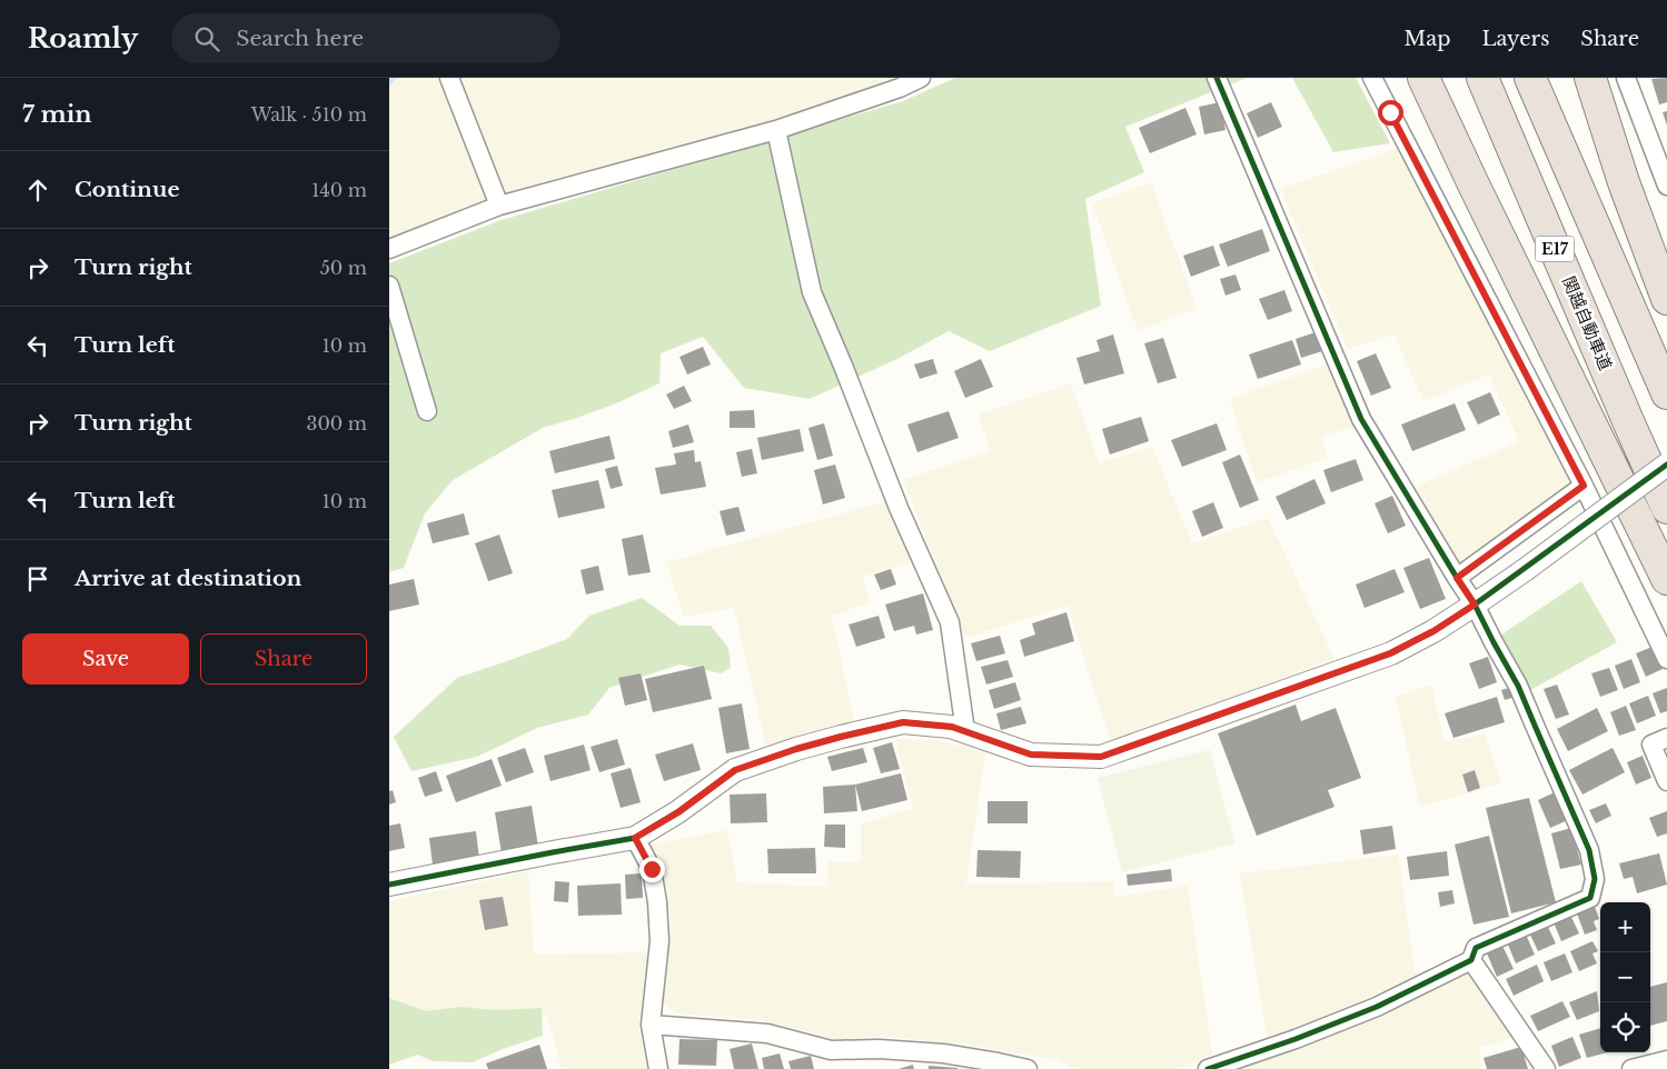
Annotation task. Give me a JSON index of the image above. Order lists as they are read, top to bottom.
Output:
{
  "streets": {
    "highway": ["E17", "関越自動車道"]
  },
  "page": {
    "header": "Roamly",
    "search": "Search here",
    "nav": ["Map", "Layers", "Share"],
    "heading": ["7 min", "Walk · 510 m"],
    "list": [
      ["Continue", "140 m"],
      ["Turn right", "50 m"],
      ["Turn left", "10 m"],
      ["Turn right", "300 m"],
      ["Turn left", "10 m"],
      "Arrive at destination"
    ],
    "buttons": ["Save", "Share"],
    "map_buttons": ["+", "−"]
  }
}
